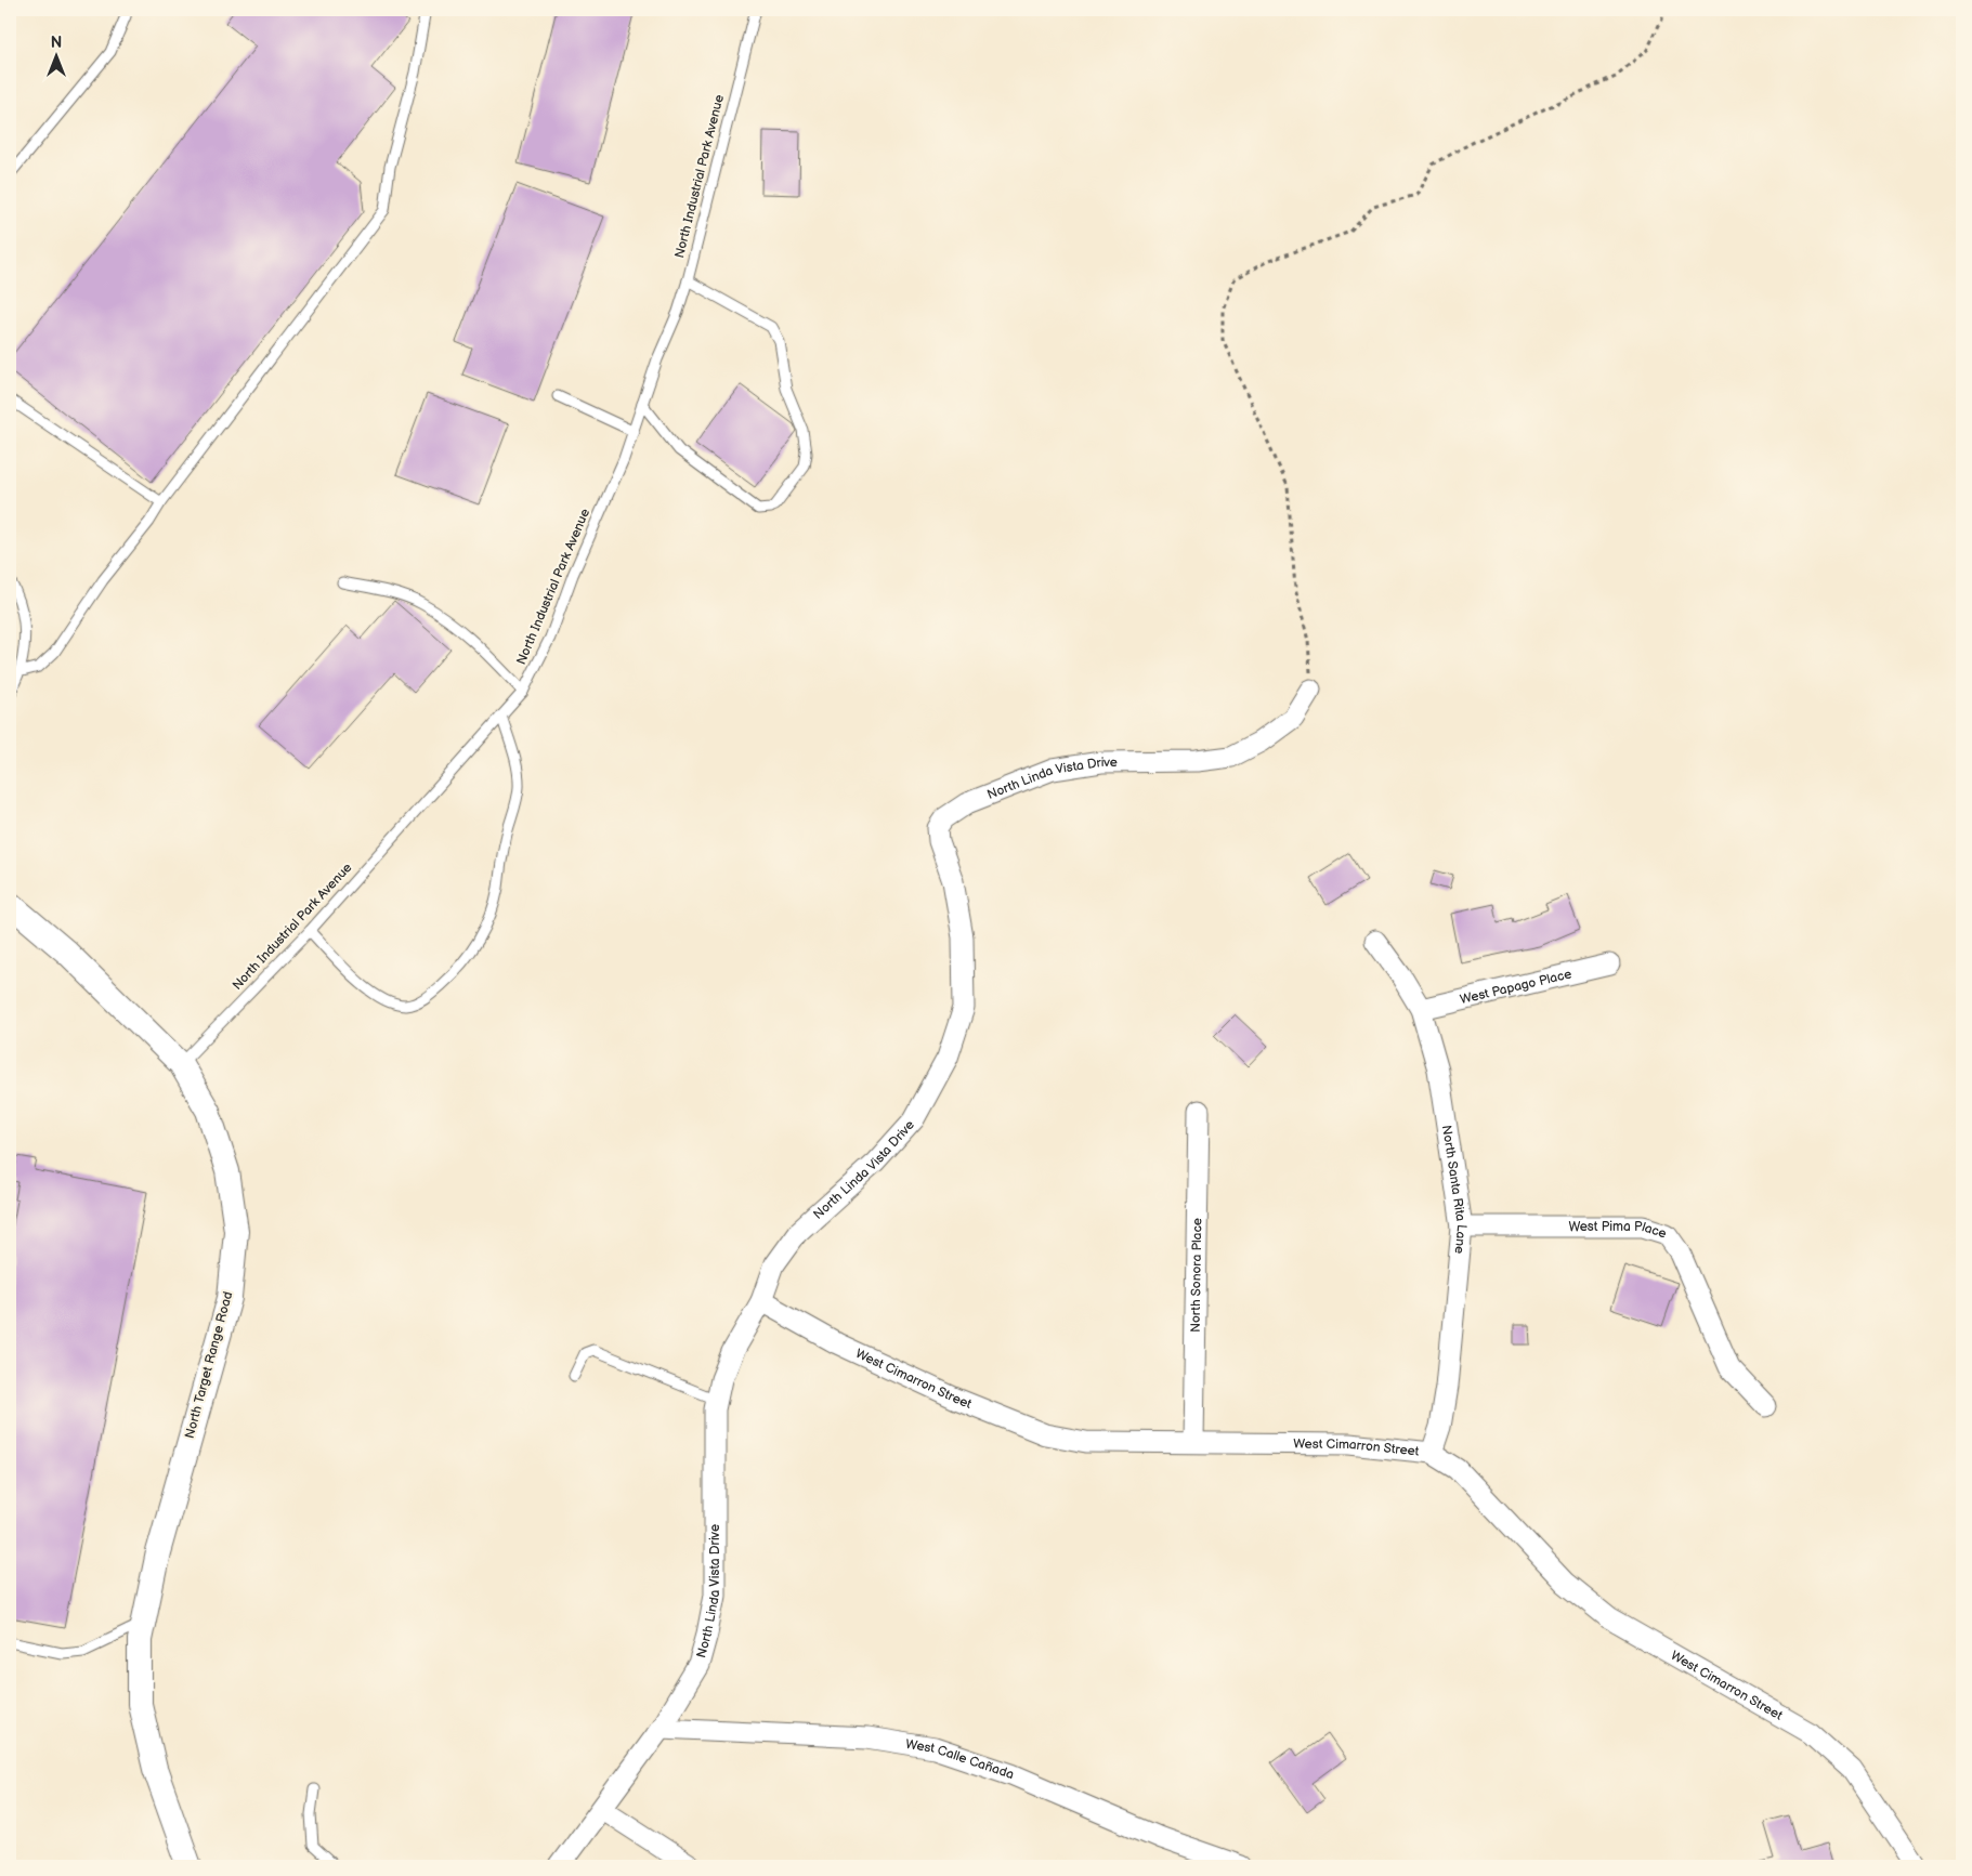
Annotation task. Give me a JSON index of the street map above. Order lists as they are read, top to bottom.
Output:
{
  "streets": {
    "street": [
      "North Linda Vista Drive",
      "West Papago Place",
      "North Santa Rita Lane",
      "West Pima Place",
      "North Sonora Place",
      "North Target Range Road",
      "West Cimarron Street",
      "West Calle Cañada"
    ],
    "lane": ["North Industrial Park Avenue"]
  },
  "crossings": [
    ["North Industrial Park Avenue", "North Target Range Road"],
    ["North Linda Vista Drive", "West Cimarron Street"],
    ["North Linda Vista Drive", "West Calle Cañada"],
    ["West Papago Place", "North Santa Rita Lane"],
    ["North Santa Rita Lane", "West Pima Place"],
    ["North Santa Rita Lane", "West Cimarron Street"],
    ["North Sonora Place", "West Cimarron Street"]
  ],
  "north": "top"
}
